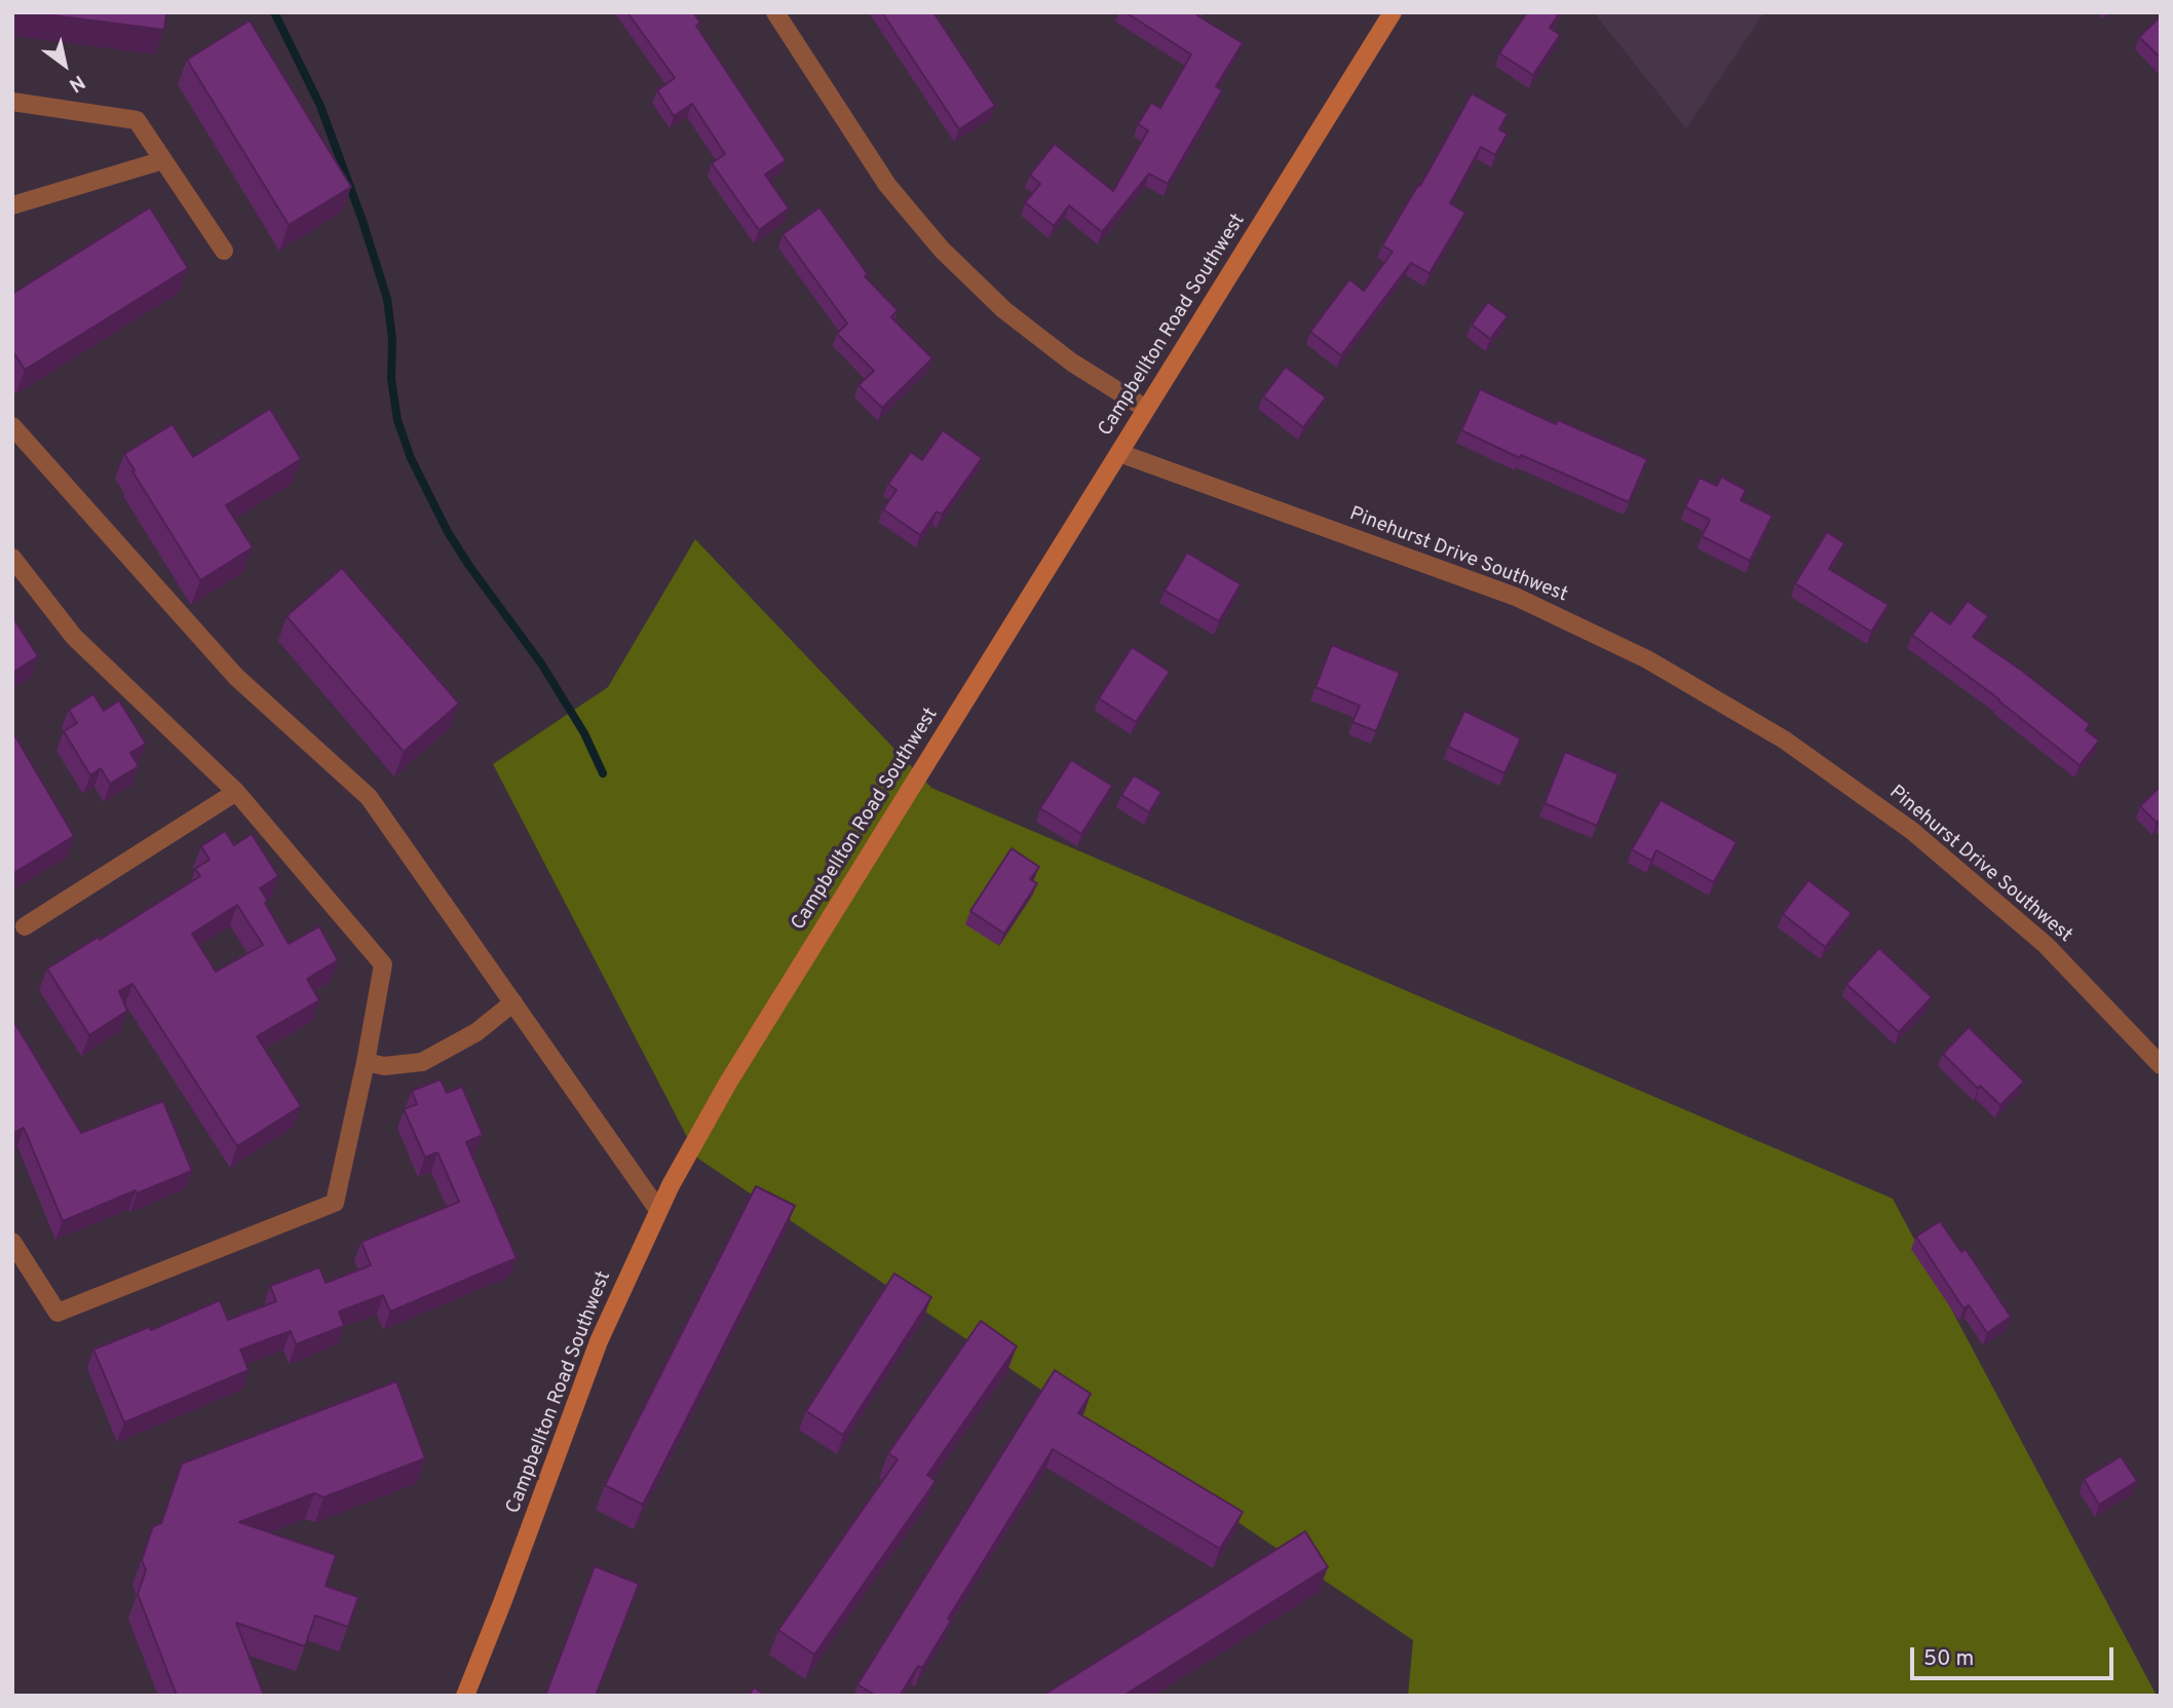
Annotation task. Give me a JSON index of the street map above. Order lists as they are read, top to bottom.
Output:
{
  "streets": {
    "main road": ["Campbellton Road Southwest"],
    "street": ["Pinehurst Drive Southwest"]
  },
  "crossings": [
    ["Campbellton Road Southwest", "Pinehurst Drive Southwest"]
  ],
  "scale_bar": "50 m",
  "north": "bottom right"
}
